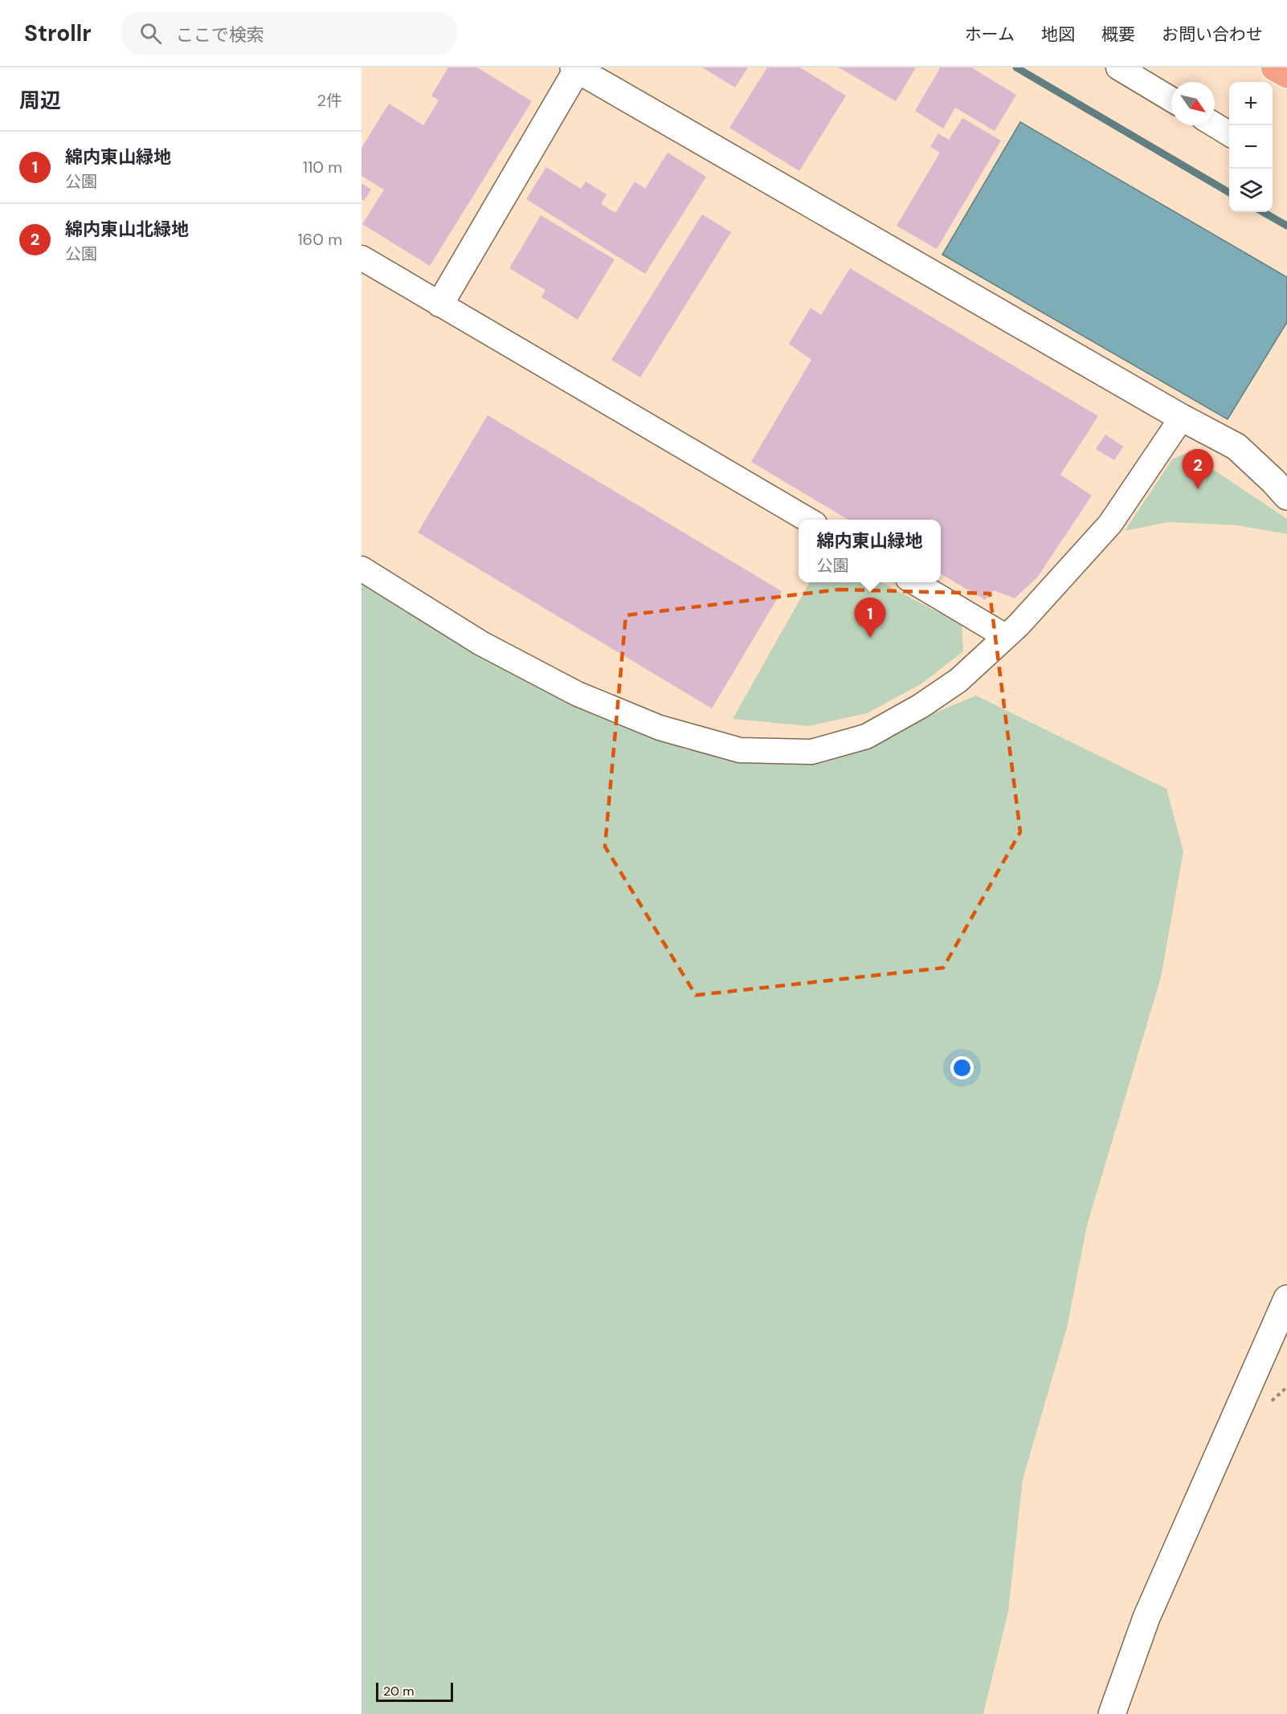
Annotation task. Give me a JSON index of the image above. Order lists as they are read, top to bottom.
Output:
{
  "scale_bar": "20 m",
  "north": "bottom right",
  "page": {
    "header": "Strollr",
    "search": "ここで検索",
    "nav": [
      "ホーム",
      "地図",
      "概要",
      "お問い合わせ"
    ],
    "heading": ["周辺", "2件"],
    "map_buttons": ["+", "−"],
    "list": [
      {
        "mark": "1",
        "name": "綿内東山緑地",
        "note": "公園",
        "value": "110 m"
      },
      {
        "mark": "2",
        "name": "綿内東山北緑地",
        "note": "公園",
        "value": "160 m"
      }
    ],
    "pins": ["2", "1"],
    "popup": ["綿内東山緑地", "公園"],
    "scale": "20 m"
  }
}
